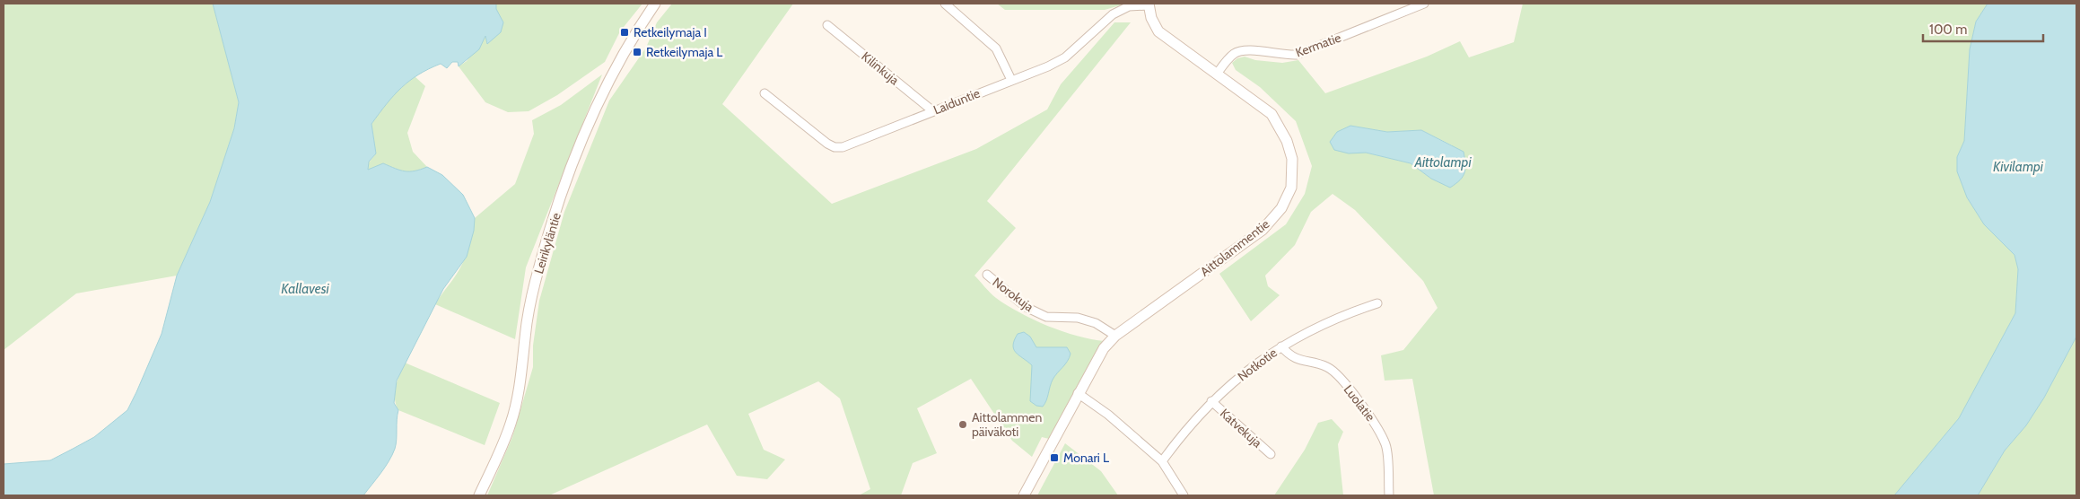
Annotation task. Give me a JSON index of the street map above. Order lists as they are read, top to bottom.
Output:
{
  "streets": {
    "street": [
      "Kermatie",
      "Kilinkuja",
      "Laiduntie",
      "Leirikyläntie",
      "Aittolammentie",
      "Norokuja",
      "Notkotie",
      "Luolatie",
      "Katvekuja"
    ]
  },
  "crossings": [
    ["Kermatie", "Aittolammentie"],
    ["Kilinkuja", "Laiduntie"],
    ["Laiduntie", "Aittolammentie"],
    ["Aittolammentie", "Norokuja"],
    ["Notkotie", "Luolatie"],
    ["Notkotie", "Katvekuja"]
  ],
  "water": ["Aittolampi", "Kivilampi", "Kallavesi"],
  "places": {
    "transit": ["Retkeilymaja I", "Retkeilymaja L", "Monari L"],
    "other": ["Aittolammen päiväkoti"]
  },
  "scale_bar": "100 m"
}
